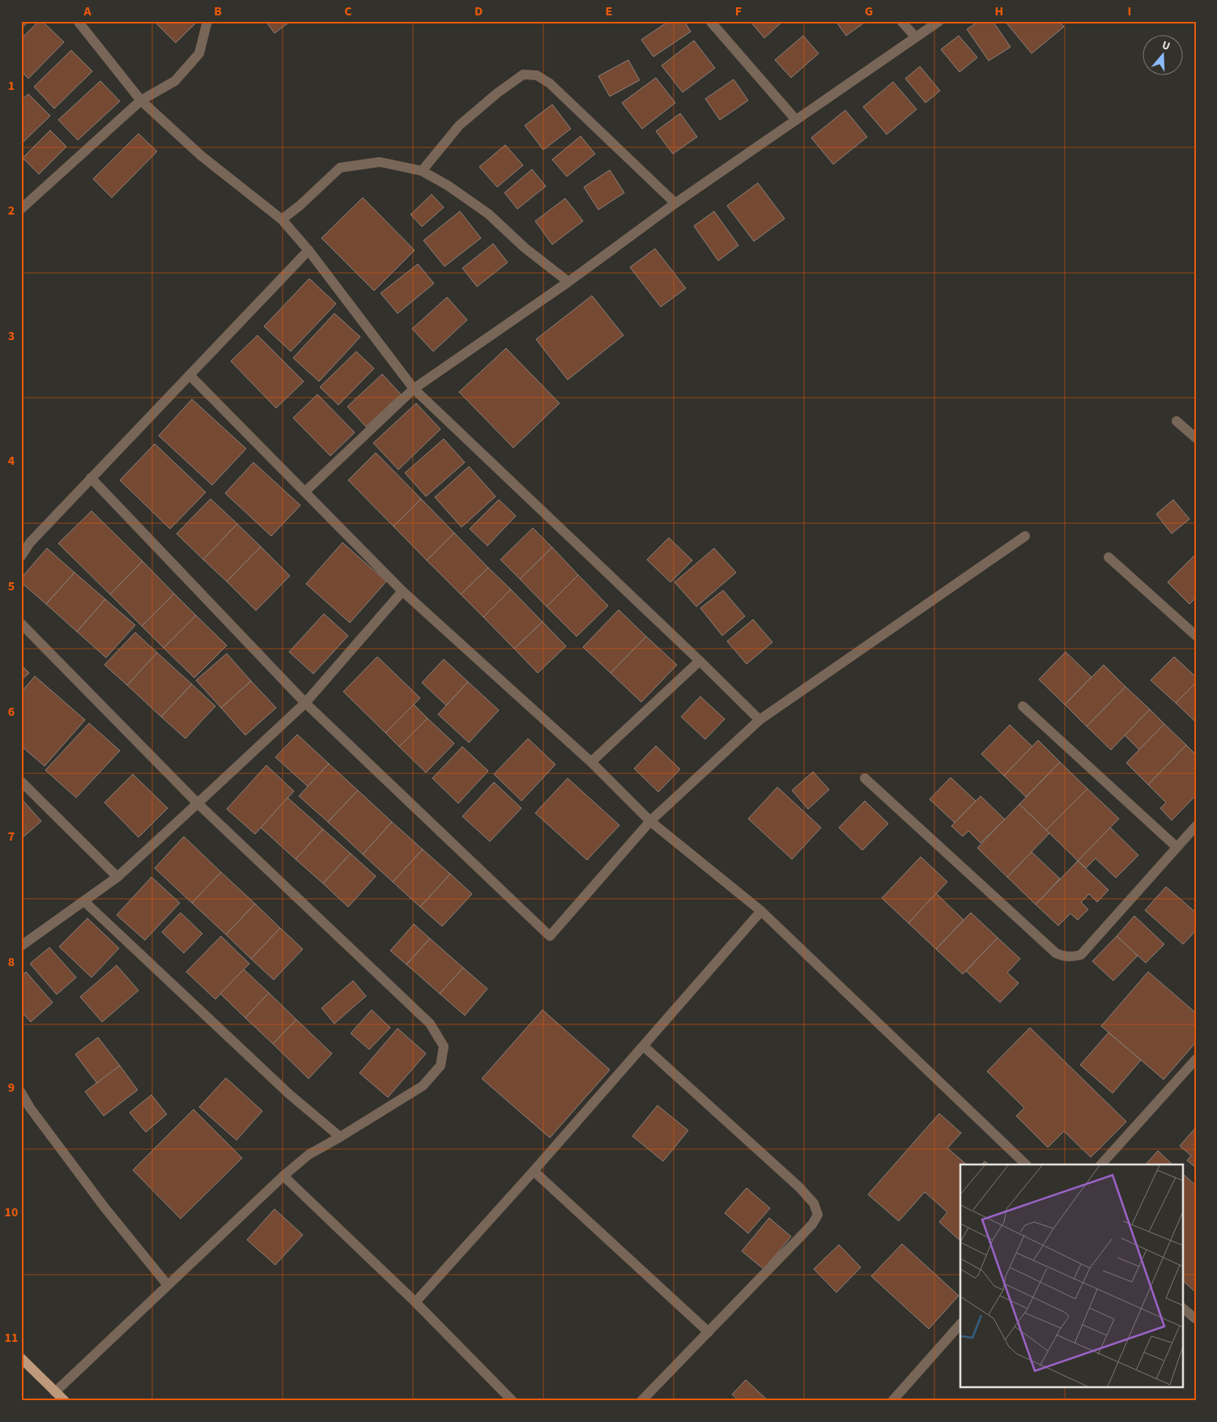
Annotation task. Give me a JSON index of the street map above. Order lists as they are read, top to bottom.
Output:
{
  "north": "top",
  "grid": {
    "columns": [
      "A",
      "B",
      "C",
      "D",
      "E",
      "F",
      "G",
      "H",
      "I"
    ],
    "rows": [
      "1",
      "2",
      "3",
      "4",
      "5",
      "6",
      "7",
      "8",
      "9",
      "10",
      "11"
    ]
  }
}
